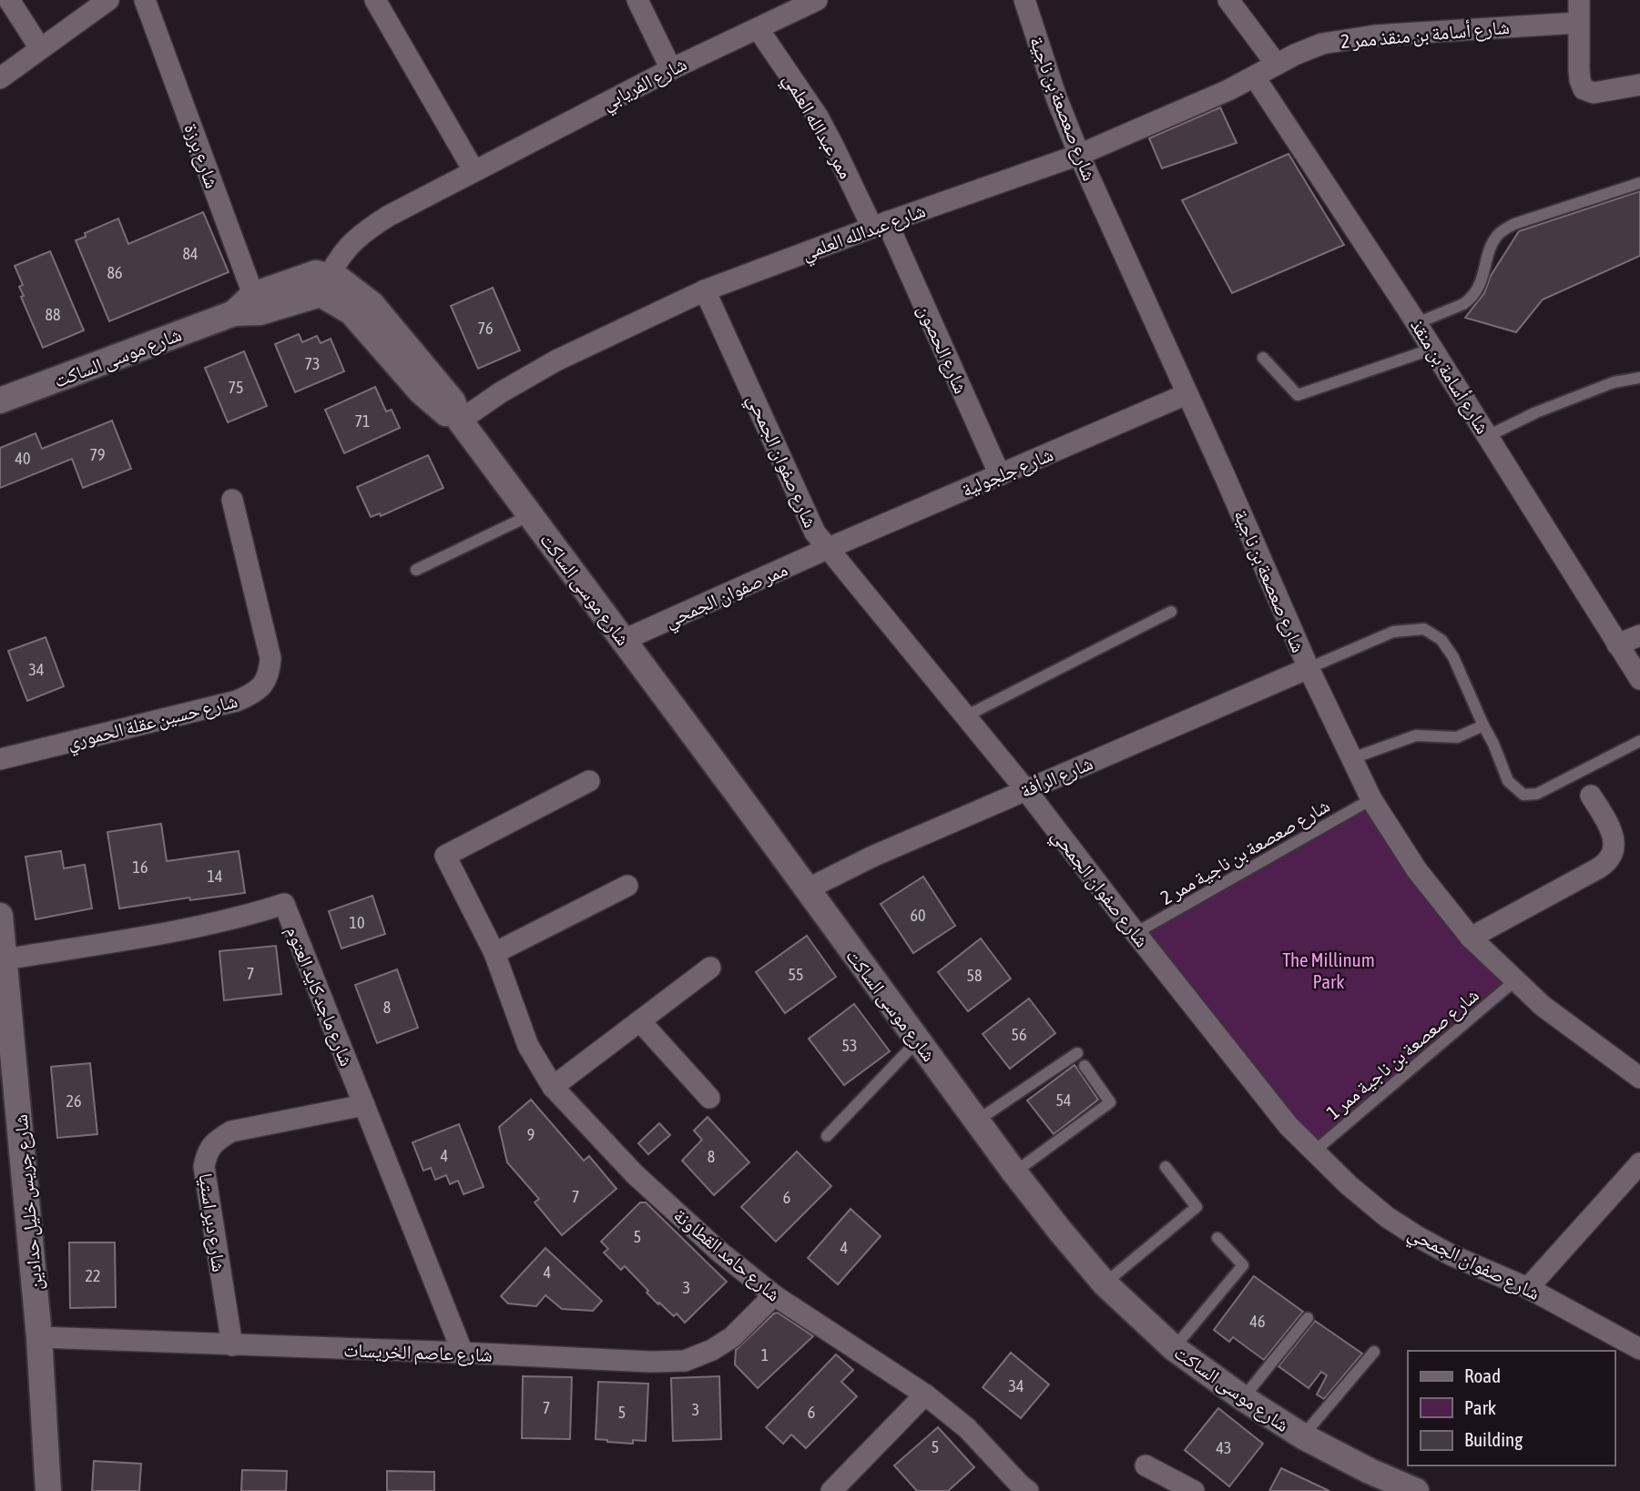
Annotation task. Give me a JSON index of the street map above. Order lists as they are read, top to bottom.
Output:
{
  "streets": {
    "street": [
      "شارع أسامة بن منقذ ممر 2",
      "شارع الفريابي",
      "شارع صعصعة بن ناجية",
      "ممر عبدالله العلمي",
      "شارع برزة",
      "شارع عبدالله العلمي",
      "شارع الحصون",
      "شارع موسى الساكت",
      "شارع أسامة بن منقذ",
      "شارع صفوان الجمحي",
      "شارع جلجولية",
      "ممر صفوان الجمحي",
      "شارع حسين عقلة الحموري",
      "شارع الرأفة",
      "شارع ماجد كايد العتوم",
      "شارع جريس خليل حدادين",
      "شارع دير استيا",
      "شارع حامد القطاونة",
      "شارع عاصم الخريسات"
    ],
    "lane": ["شارع صعصعة بن ناجية ممر 2", "شارع صعصعة بن ناجية ممر 1"]
  },
  "crossings": [
    ["شارع أسامة بن منقذ ممر 2", "شارع عبدالله العلمي"],
    ["شارع الفريابي", "ممر عبدالله العلمي"],
    ["شارع الفريابي", "شارع موسى الساكت"],
    ["شارع صعصعة بن ناجية", "شارع عبدالله العلمي"],
    ["شارع صعصعة بن ناجية", "شارع جلجولية"],
    ["شارع صعصعة بن ناجية", "شارع الرأفة"],
    ["شارع صعصعة بن ناجية", "شارع صعصعة بن ناجية ممر 2"],
    ["شارع صعصعة بن ناجية", "شارع صعصعة بن ناجية ممر 1"],
    ["ممر عبدالله العلمي", "شارع عبدالله العلمي"],
    ["ممر عبدالله العلمي", "شارع الحصون"],
    ["شارع برزة", "شارع موسى الساكت"],
    ["شارع عبدالله العلمي", "شارع الحصون"],
    ["شارع عبدالله العلمي", "شارع موسى الساكت"],
    ["شارع عبدالله العلمي", "شارع أسامة بن منقذ"],
    ["شارع عبدالله العلمي", "شارع صفوان الجمحي"],
    ["شارع الحصون", "شارع جلجولية"],
    ["شارع موسى الساكت", "ممر صفوان الجمحي"],
    ["شارع موسى الساكت", "شارع الرأفة"],
    ["شارع صفوان الجمحي", "شارع جلجولية"],
    ["شارع صفوان الجمحي", "ممر صفوان الجمحي"],
    ["شارع صفوان الجمحي", "شارع الرأفة"],
    ["شارع صفوان الجمحي", "شارع صعصعة بن ناجية ممر 2"],
    ["شارع صفوان الجمحي", "شارع صعصعة بن ناجية ممر 1"],
    ["شارع جلجولية", "ممر صفوان الجمحي"],
    ["شارع ماجد كايد العتوم", "شارع جريس خليل حدادين"],
    ["شارع ماجد كايد العتوم", "شارع دير استيا"],
    ["شارع ماجد كايد العتوم", "شارع عاصم الخريسات"],
    ["شارع جريس خليل حدادين", "شارع عاصم الخريسات"],
    ["شارع دير استيا", "شارع عاصم الخريسات"],
    ["شارع حامد القطاونة", "شارع عاصم الخريسات"]
  ],
  "parks": ["The Millinum Park"],
  "house_numbers": [
    "84",
    "86",
    "88",
    "76",
    "73",
    "75",
    "71",
    "79",
    "40",
    "34",
    "16",
    "14",
    "60",
    "10",
    "7",
    "55",
    "58",
    "8",
    "56",
    "53",
    "54",
    "26",
    "9",
    "4",
    "8",
    "7",
    "6",
    "5",
    "4",
    "4",
    "22",
    "3",
    "46",
    "1",
    "34",
    "7",
    "3",
    "5",
    "6",
    "5",
    "43"
  ],
  "legend": ["Road", "Park", "Building"]
}
